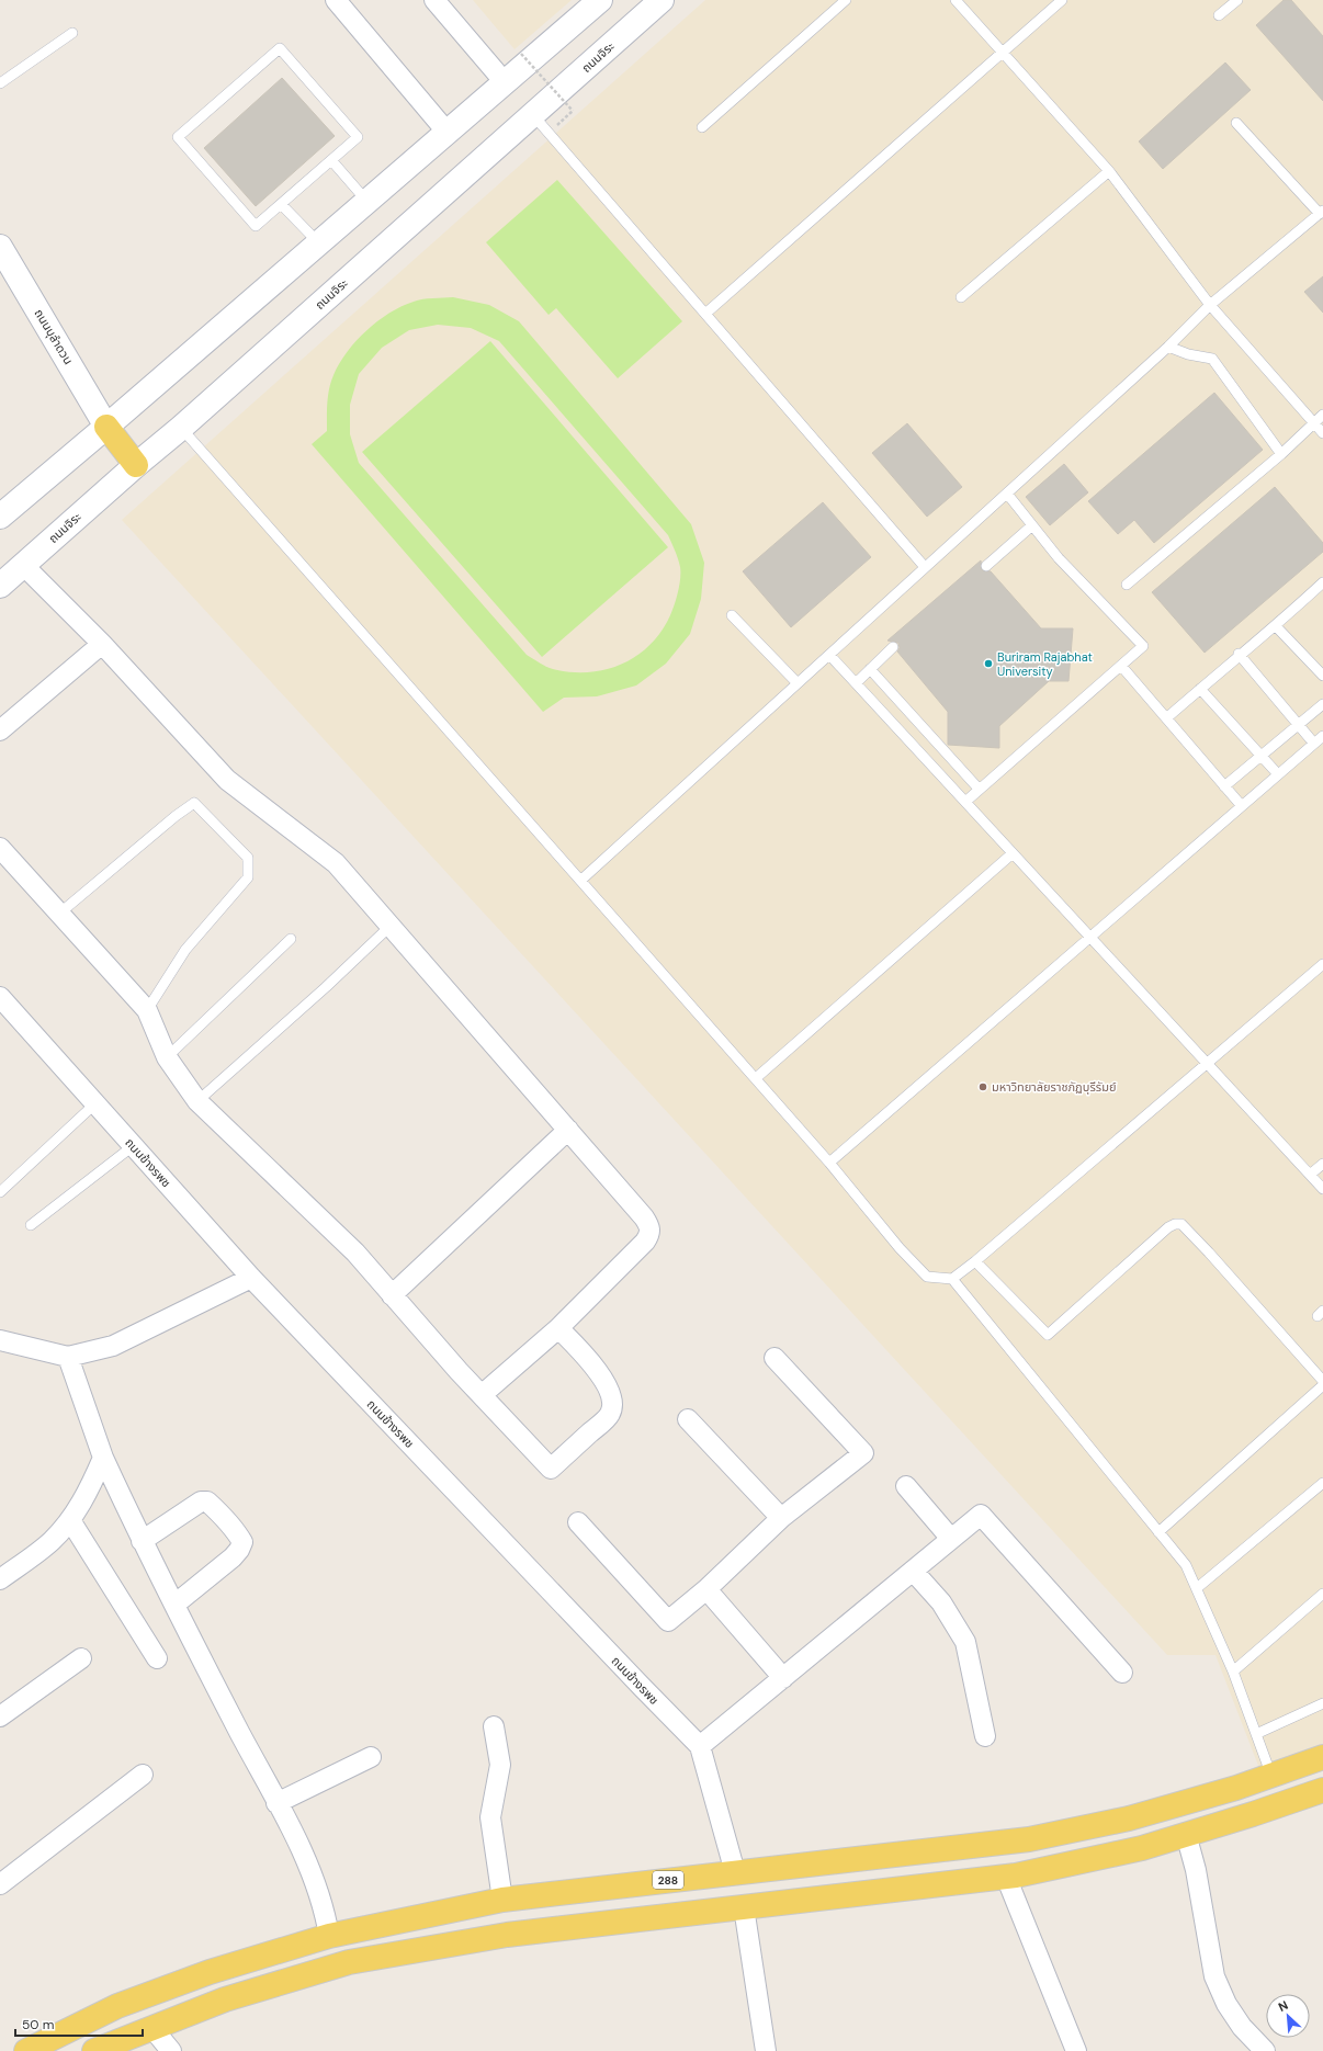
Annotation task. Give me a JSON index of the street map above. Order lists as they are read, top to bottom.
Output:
{
  "streets": {
    "main road": ["ถนนจิระ", "ถนนบุลำดวน", "288"],
    "street": ["ถนนข้างรพช"]
  },
  "crossings": [
    ["ถนนข้างรพช", "288"]
  ],
  "places": ["Buriram Rajabhat University", "มหาวิทยาลัยราชภัฏบุรีรัมย์"],
  "scale_bar": "50 m",
  "north": "top left"
}
